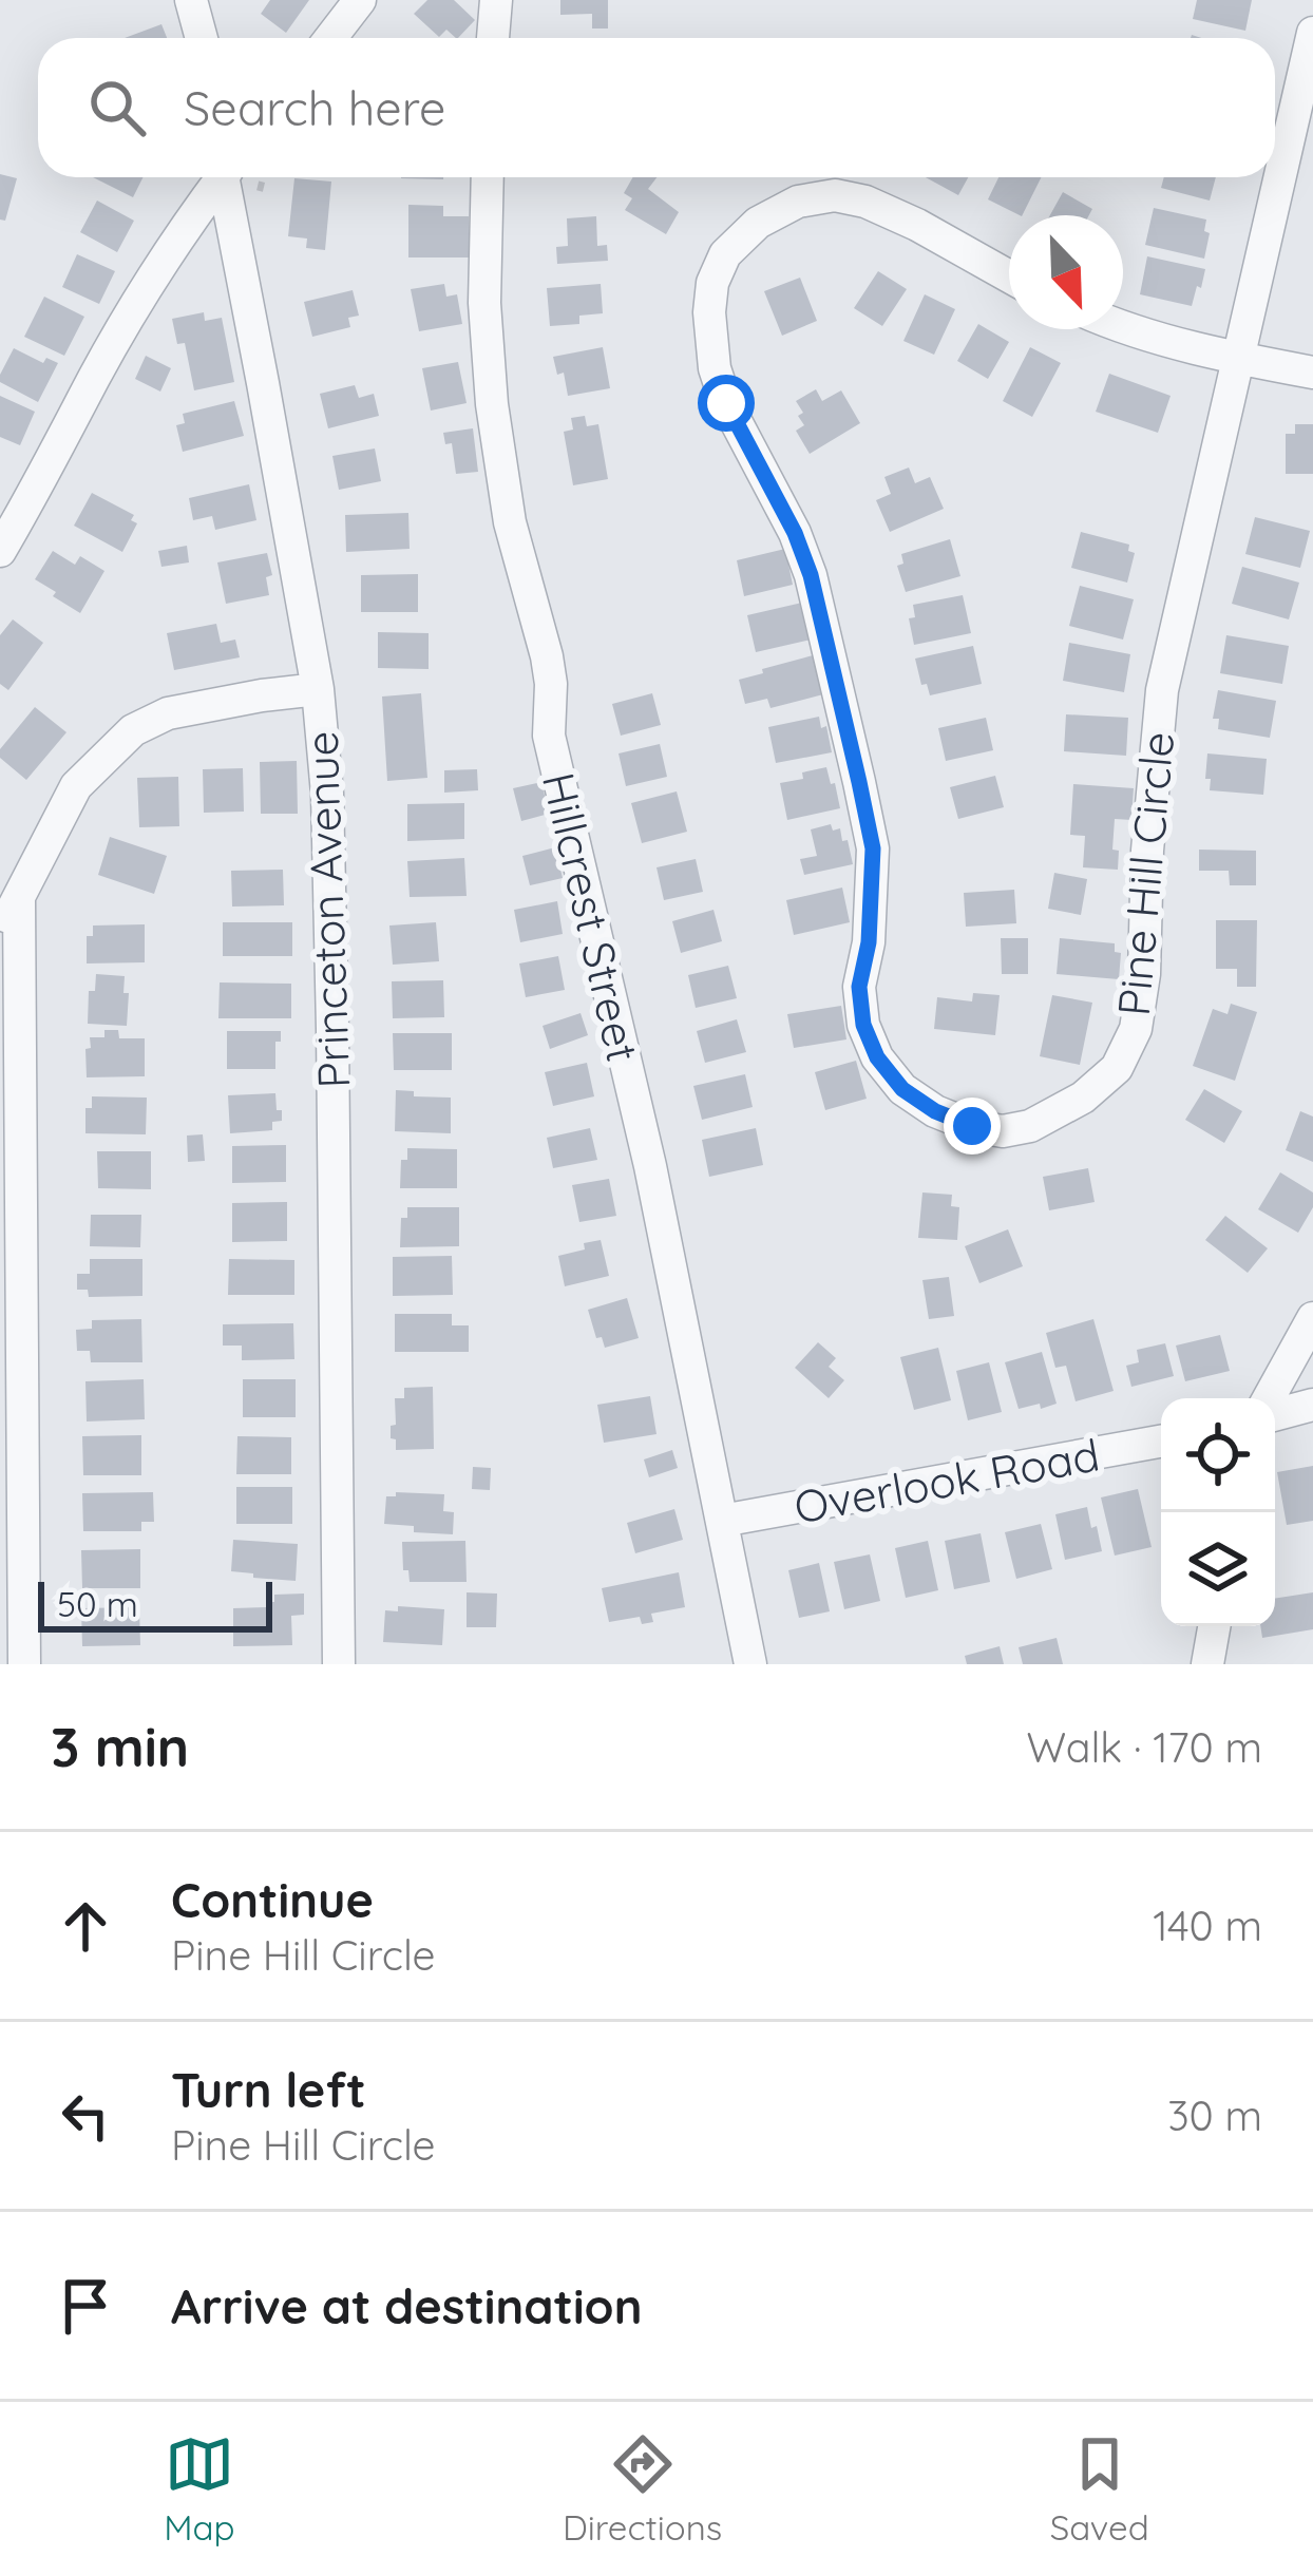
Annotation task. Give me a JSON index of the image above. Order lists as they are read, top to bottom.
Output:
{
  "streets": {
    "street": [
      "Pine Hill Circle",
      "Princeton Avenue",
      "Hillcrest Street",
      "Overlook Road"
    ]
  },
  "crossings": [
    ["Hillcrest Street", "Overlook Road"]
  ],
  "scale_bar": "50 m",
  "north": "bottom right",
  "page": {
    "search": "Search here",
    "scale": "50 m",
    "heading": ["3 min", "Walk · 170 m"],
    "list": [
      ["Continue", "Pine Hill Circle", "140 m"],
      ["Turn left", "Pine Hill Circle", "30 m"],
      "Arrive at destination"
    ],
    "nav": ["Map", "Directions", "Saved"]
  }
}
